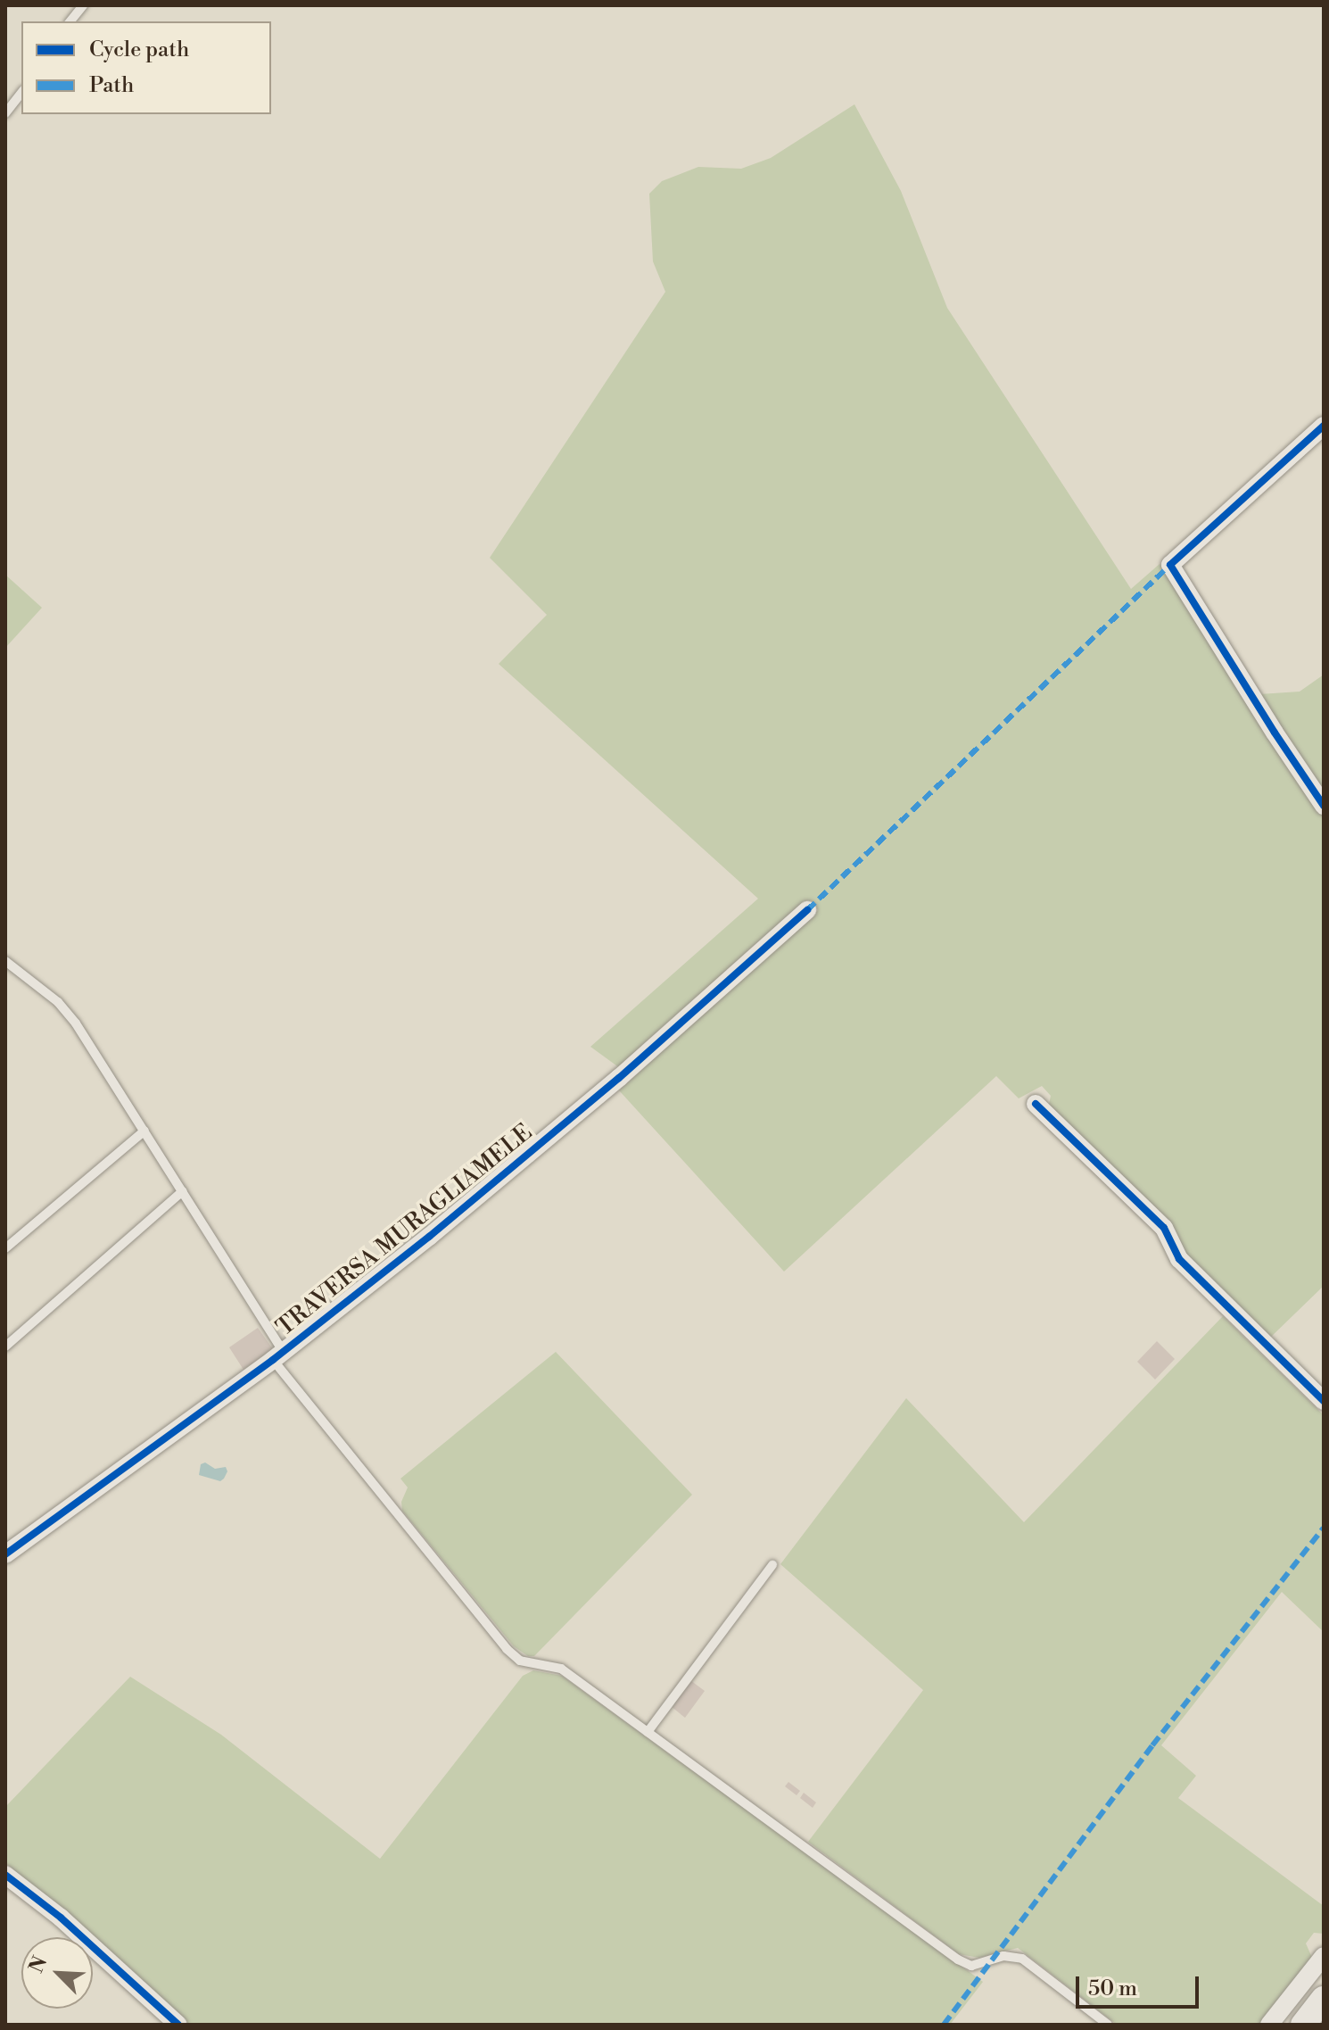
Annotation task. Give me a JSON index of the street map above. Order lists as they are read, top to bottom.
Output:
{
  "streets": {
    "street": ["TRAVERSA MURAGLIAMELE"]
  },
  "legend": ["Cycle path", "Path"],
  "scale_bar": "50 m",
  "north": "top left"
}
